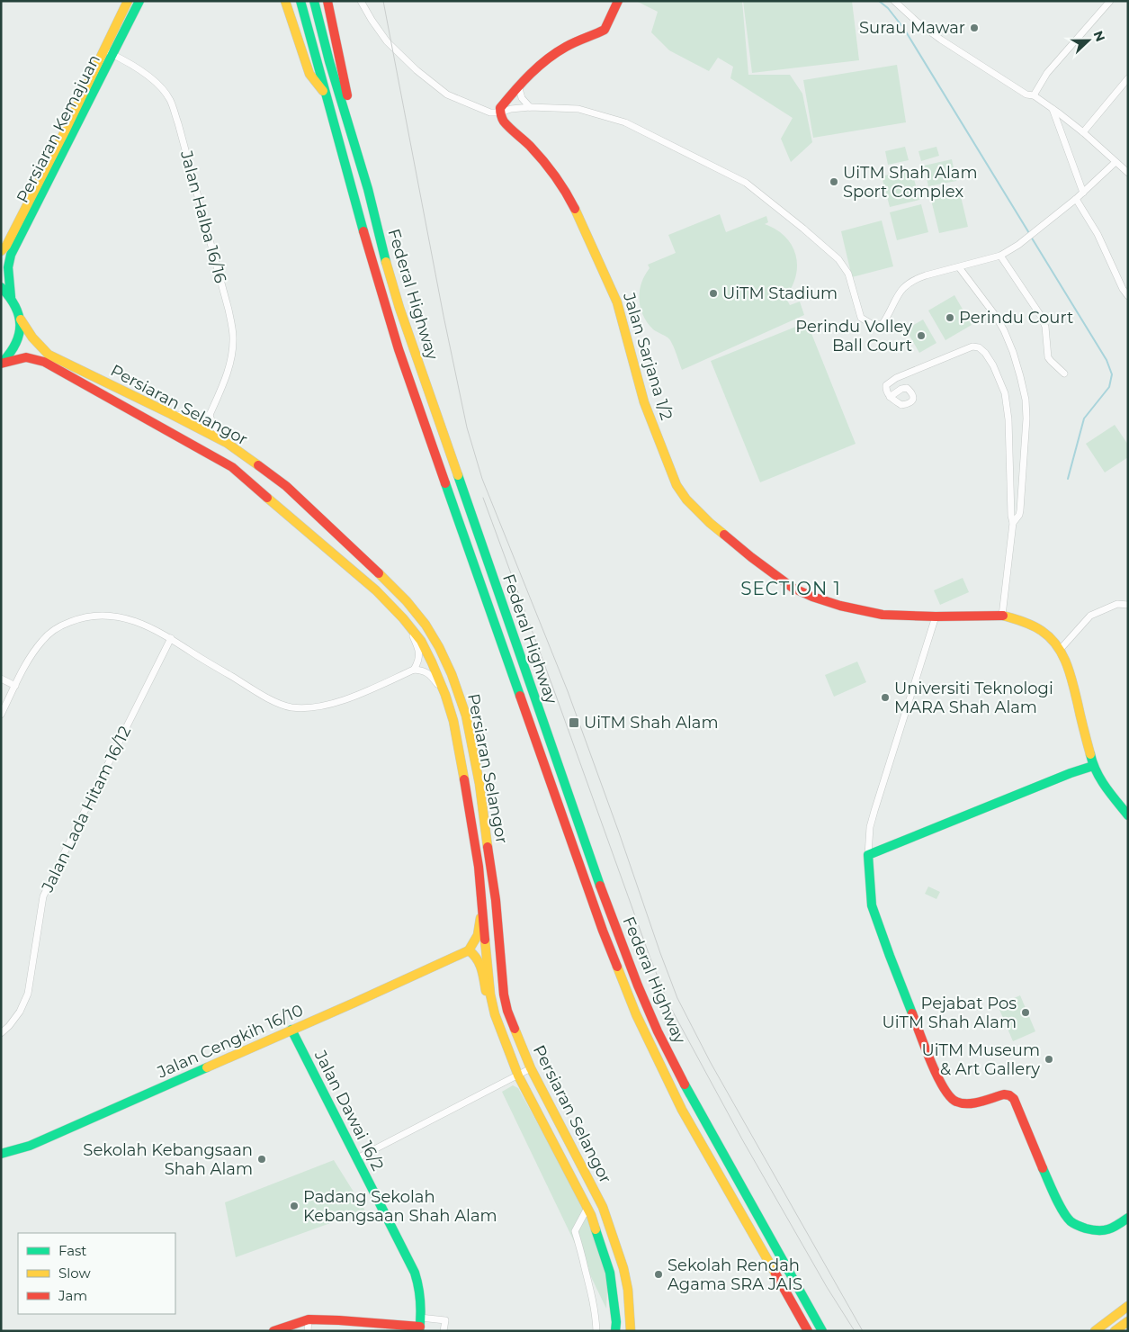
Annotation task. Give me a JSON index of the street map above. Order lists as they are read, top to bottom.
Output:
{
  "streets": {
    "main road": [
      "Persiaran Kemajuan",
      "Federal Highway",
      "Jalan Sarjana 1/2",
      "Persiaran Selangor",
      "Jalan Cengkih 16/10",
      "Jalan Dawai 16/2"
    ],
    "street": ["Jalan Halba 16/16", "Jalan Lada Hitam 16/12"]
  },
  "crossings": [
    ["Persiaran Kemajuan", "Jalan Halba 16/16"],
    ["Persiaran Kemajuan", "Persiaran Selangor"],
    ["Jalan Cengkih 16/10", "Jalan Dawai 16/2"]
  ],
  "districts": ["SECTION 1"],
  "places": {
    "other": [
      "Surau Mawar",
      "UiTM Shah Alam Sport Complex",
      "UiTM Stadium",
      "Perindu Court",
      "Perindu Volley Ball Court",
      "Universiti Teknologi MARA Shah Alam",
      "Pejabat Pos UiTM Shah Alam",
      "UiTM Museum & Art Gallery",
      "Sekolah Kebangsaan Shah Alam",
      "Padang Sekolah Kebangsaan Shah Alam",
      "Sekolah Rendah Agama SRA JAIS"
    ],
    "transit": ["UiTM Shah Alam"]
  },
  "legend": ["Fast", "Slow", "Jam"],
  "north": "right"
}
